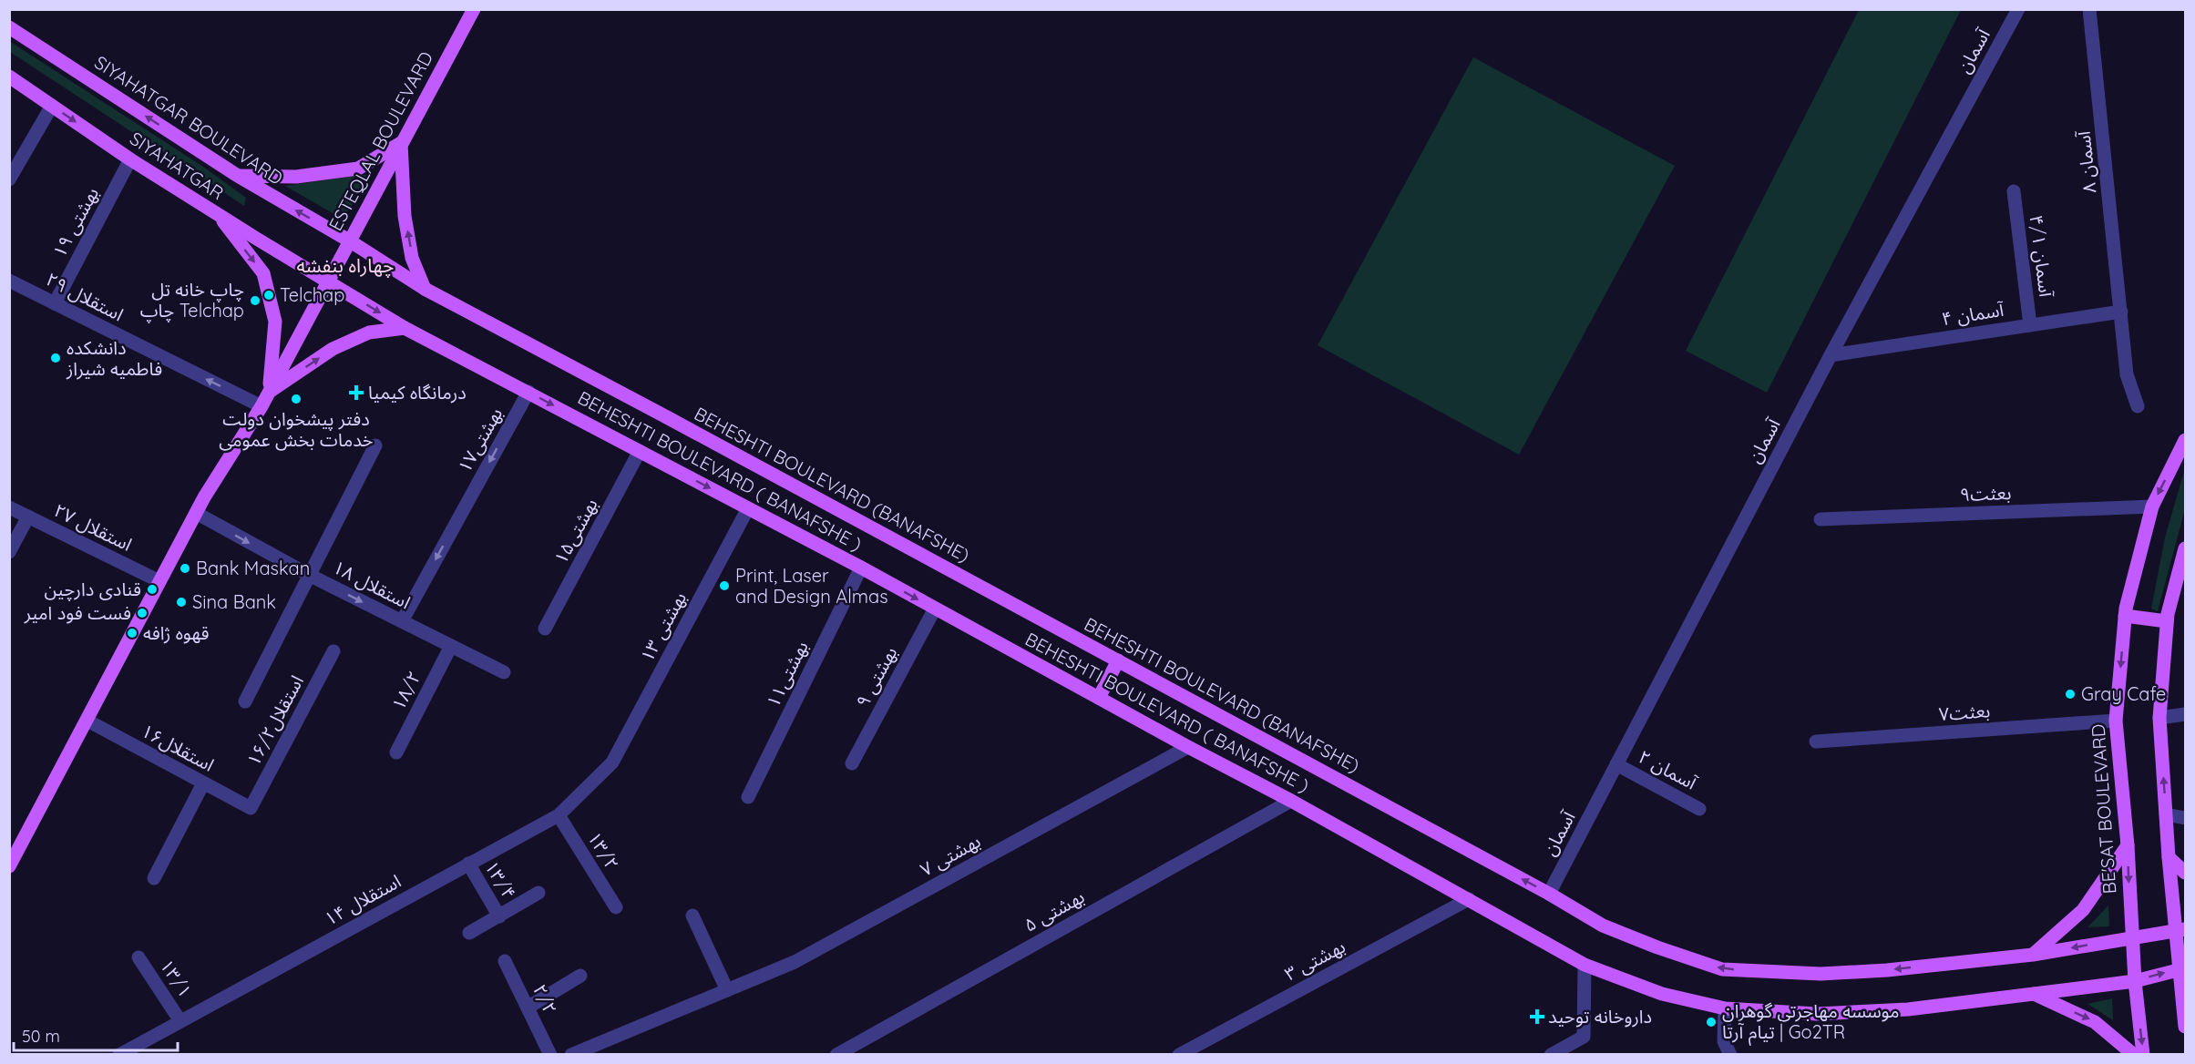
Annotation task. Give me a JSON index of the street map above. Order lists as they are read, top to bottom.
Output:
{
  "streets": {
    "main road": [
      "SIYAHATGAR BOULEVARD",
      "ESTEQLAL BOULEVARD",
      "SIYAHATGAR",
      "BEHESHTI BOULEVARD ( BANAFSHE )",
      "BEHESHTI BOULEVARD (BANAFSHE)",
      "BE'SAT BOULEVARD"
    ],
    "street": [
      "آسمان",
      "۸ آسمان",
      "۱۹ بهشتی",
      "۴/۱ آسمان",
      "۲۹ استقلال",
      "۴ آسمان",
      "بهشتی۱۷",
      "بعثت۹",
      "۲۷ استقلال",
      "بهشتی۱۵",
      "استقلال ۱۸",
      "بهشتی ۱۳",
      "بهشتی۱۱",
      "بهشتی ۹",
      "۱۸/۲",
      "بعثت۷",
      "استقلال۱۶/۲",
      "استقلال۱۶",
      "۲ آسمان",
      "۱۳/۲",
      "بهشتی ۷",
      "۱۳/۴",
      "استقلال ۱۴",
      "بهشتی ۵",
      "بهشتی ۳",
      "۱۳/۱",
      "۲/۲"
    ]
  },
  "crossings": [
    ["آسمان", "۴ آسمان"],
    ["آسمان", "BEHESHTI BOULEVARD (BANAFSHE)"],
    ["آسمان", "۲ آسمان"],
    ["SIYAHATGAR BOULEVARD", "ESTEQLAL BOULEVARD"],
    ["SIYAHATGAR BOULEVARD", "BEHESHTI BOULEVARD (BANAFSHE)"],
    ["ESTEQLAL BOULEVARD", "SIYAHATGAR"],
    ["ESTEQLAL BOULEVARD", "۲۹ استقلال"],
    ["ESTEQLAL BOULEVARD", "BEHESHTI BOULEVARD ( BANAFSHE )"],
    ["ESTEQLAL BOULEVARD", "BEHESHTI BOULEVARD (BANAFSHE)"],
    ["ESTEQLAL BOULEVARD", "۲۷ استقلال"],
    ["ESTEQLAL BOULEVARD", "استقلال ۱۸"],
    ["ESTEQLAL BOULEVARD", "استقلال۱۶"],
    ["۸ آسمان", "۴ آسمان"],
    ["SIYAHATGAR", "۱۹ بهشتی"],
    ["SIYAHATGAR", "BEHESHTI BOULEVARD ( BANAFSHE )"],
    ["۱۹ بهشتی", "۲۹ استقلال"],
    ["۴/۱ آسمان", "۴ آسمان"],
    ["بهشتی۱۷", "BEHESHTI BOULEVARD ( BANAFSHE )"],
    ["بهشتی۱۷", "استقلال ۱۸"],
    ["BEHESHTI BOULEVARD ( BANAFSHE )", "بهشتی۱۵"],
    ["BEHESHTI BOULEVARD ( BANAFSHE )", "بهشتی ۱۳"],
    ["BEHESHTI BOULEVARD ( BANAFSHE )", "بهشتی۱۱"],
    ["BEHESHTI BOULEVARD ( BANAFSHE )", "بهشتی ۹"],
    ["BEHESHTI BOULEVARD ( BANAFSHE )", "BE'SAT BOULEVARD"],
    ["BEHESHTI BOULEVARD ( BANAFSHE )", "بهشتی ۷"],
    ["BEHESHTI BOULEVARD ( BANAFSHE )", "بهشتی ۵"],
    ["BEHESHTI BOULEVARD ( BANAFSHE )", "بهشتی ۳"],
    ["BEHESHTI BOULEVARD (BANAFSHE)", "BE'SAT BOULEVARD"],
    ["بعثت۹", "BE'SAT BOULEVARD"],
    ["استقلال ۱۸", "۱۸/۲"],
    ["بهشتی ۱۳", "استقلال ۱۴"],
    ["بعثت۷", "BE'SAT BOULEVARD"],
    ["استقلال۱۶/۲", "استقلال۱۶"],
    ["۱۳/۲", "استقلال ۱۴"],
    ["۱۳/۴", "استقلال ۱۴"],
    ["استقلال ۱۴", "۱۳/۱"]
  ],
  "one_way": [
    "SIYAHATGAR BOULEVARD",
    "۲۹ استقلال",
    "BEHESHTI BOULEVARD (BANAFSHE)",
    "استقلال ۱۸"
  ],
  "districts": ["چهاراه بنفشه"],
  "places": {
    "other": [
      "Telchap",
      "چاپ خانه تل چاپ Telchap",
      "دانشکده فاطمیه شیراز",
      "دفتر پیشخوان دولت خدمات بخش عمومی",
      "Bank Maskan",
      "Print, Laser and Design Almas",
      "قنادی دارچین",
      "Sina Bank",
      "فست فود امیر",
      "قهوه ژافه",
      "Gray Cafe",
      "موسسه مهاجرتی گوهران تیام آرتا | Go2TR"
    ],
    "health": ["درمانگاه کیمیا", "داروخانه توحید"]
  },
  "scale_bar": "50 m"
}
